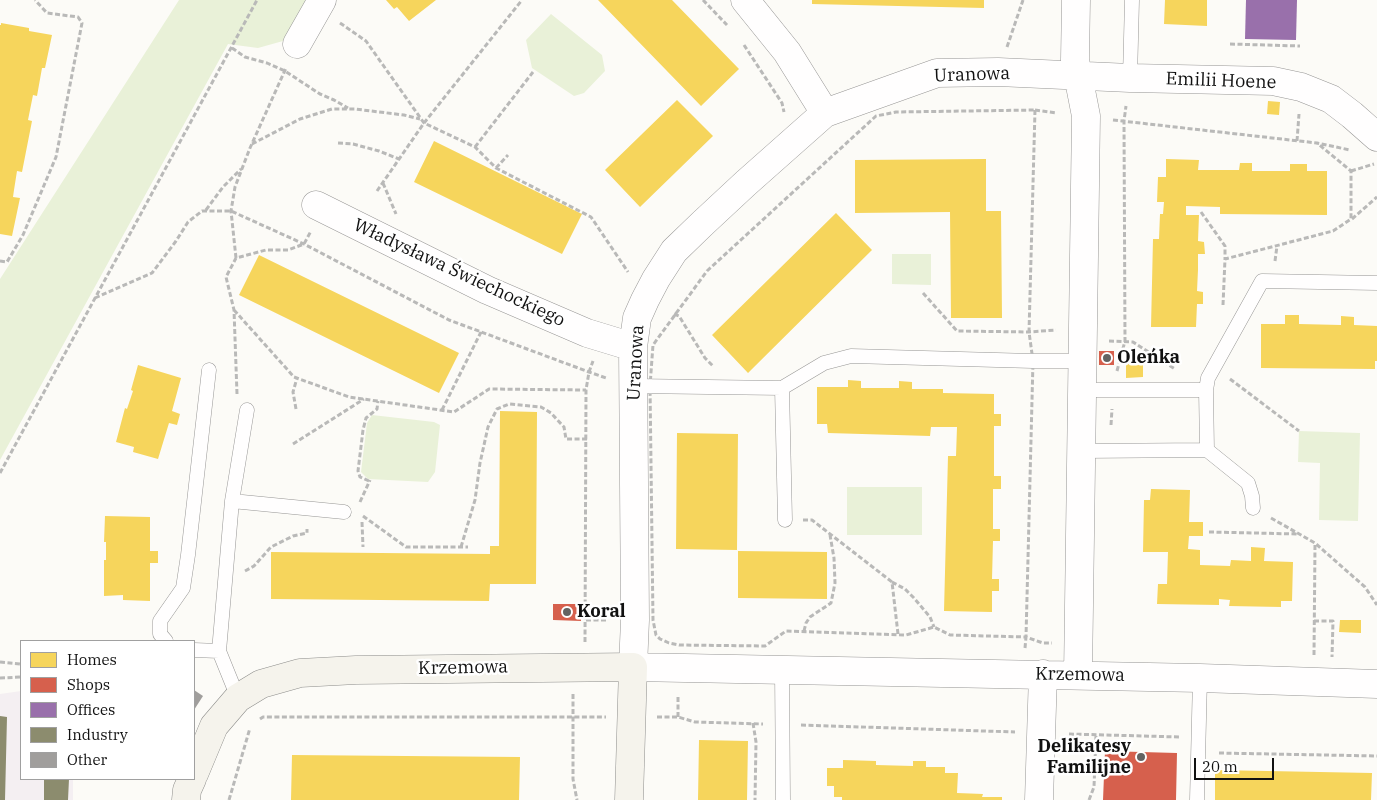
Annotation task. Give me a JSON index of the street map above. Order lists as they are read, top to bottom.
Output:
{
  "streets": {
    "street": [
      "Uranowa",
      "Emilii Hoene",
      "Władysława Świechockiego",
      "Krzemowa"
    ]
  },
  "crossings": [
    ["Uranowa", "Emilii Hoene"],
    ["Uranowa", "Władysława Świechockiego"],
    ["Uranowa", "Krzemowa"]
  ],
  "places": ["Oleńka", "Koral", "Delikatesy Familijne"],
  "legend": [
    "Homes",
    "Shops",
    "Offices",
    "Industry",
    "Other"
  ],
  "scale_bar": "20 m"
}
